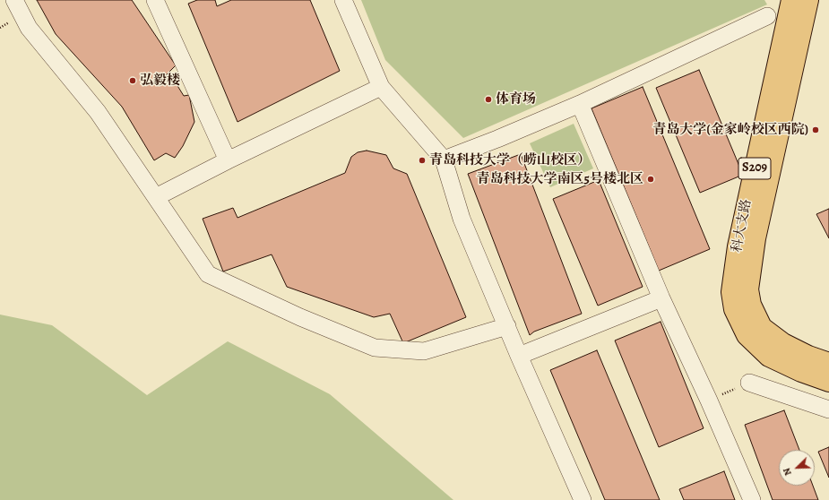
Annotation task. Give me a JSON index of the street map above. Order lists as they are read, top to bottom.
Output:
{
  "streets": {
    "main road": ["S209", "科大支路"]
  },
  "places": [
    "弘毅楼",
    "体育场",
    "青岛大学(金家岭校区西院)",
    "青岛科技大学（崂山校区）",
    "青岛科技大学南区5号楼北区"
  ],
  "north": "bottom left"
}
